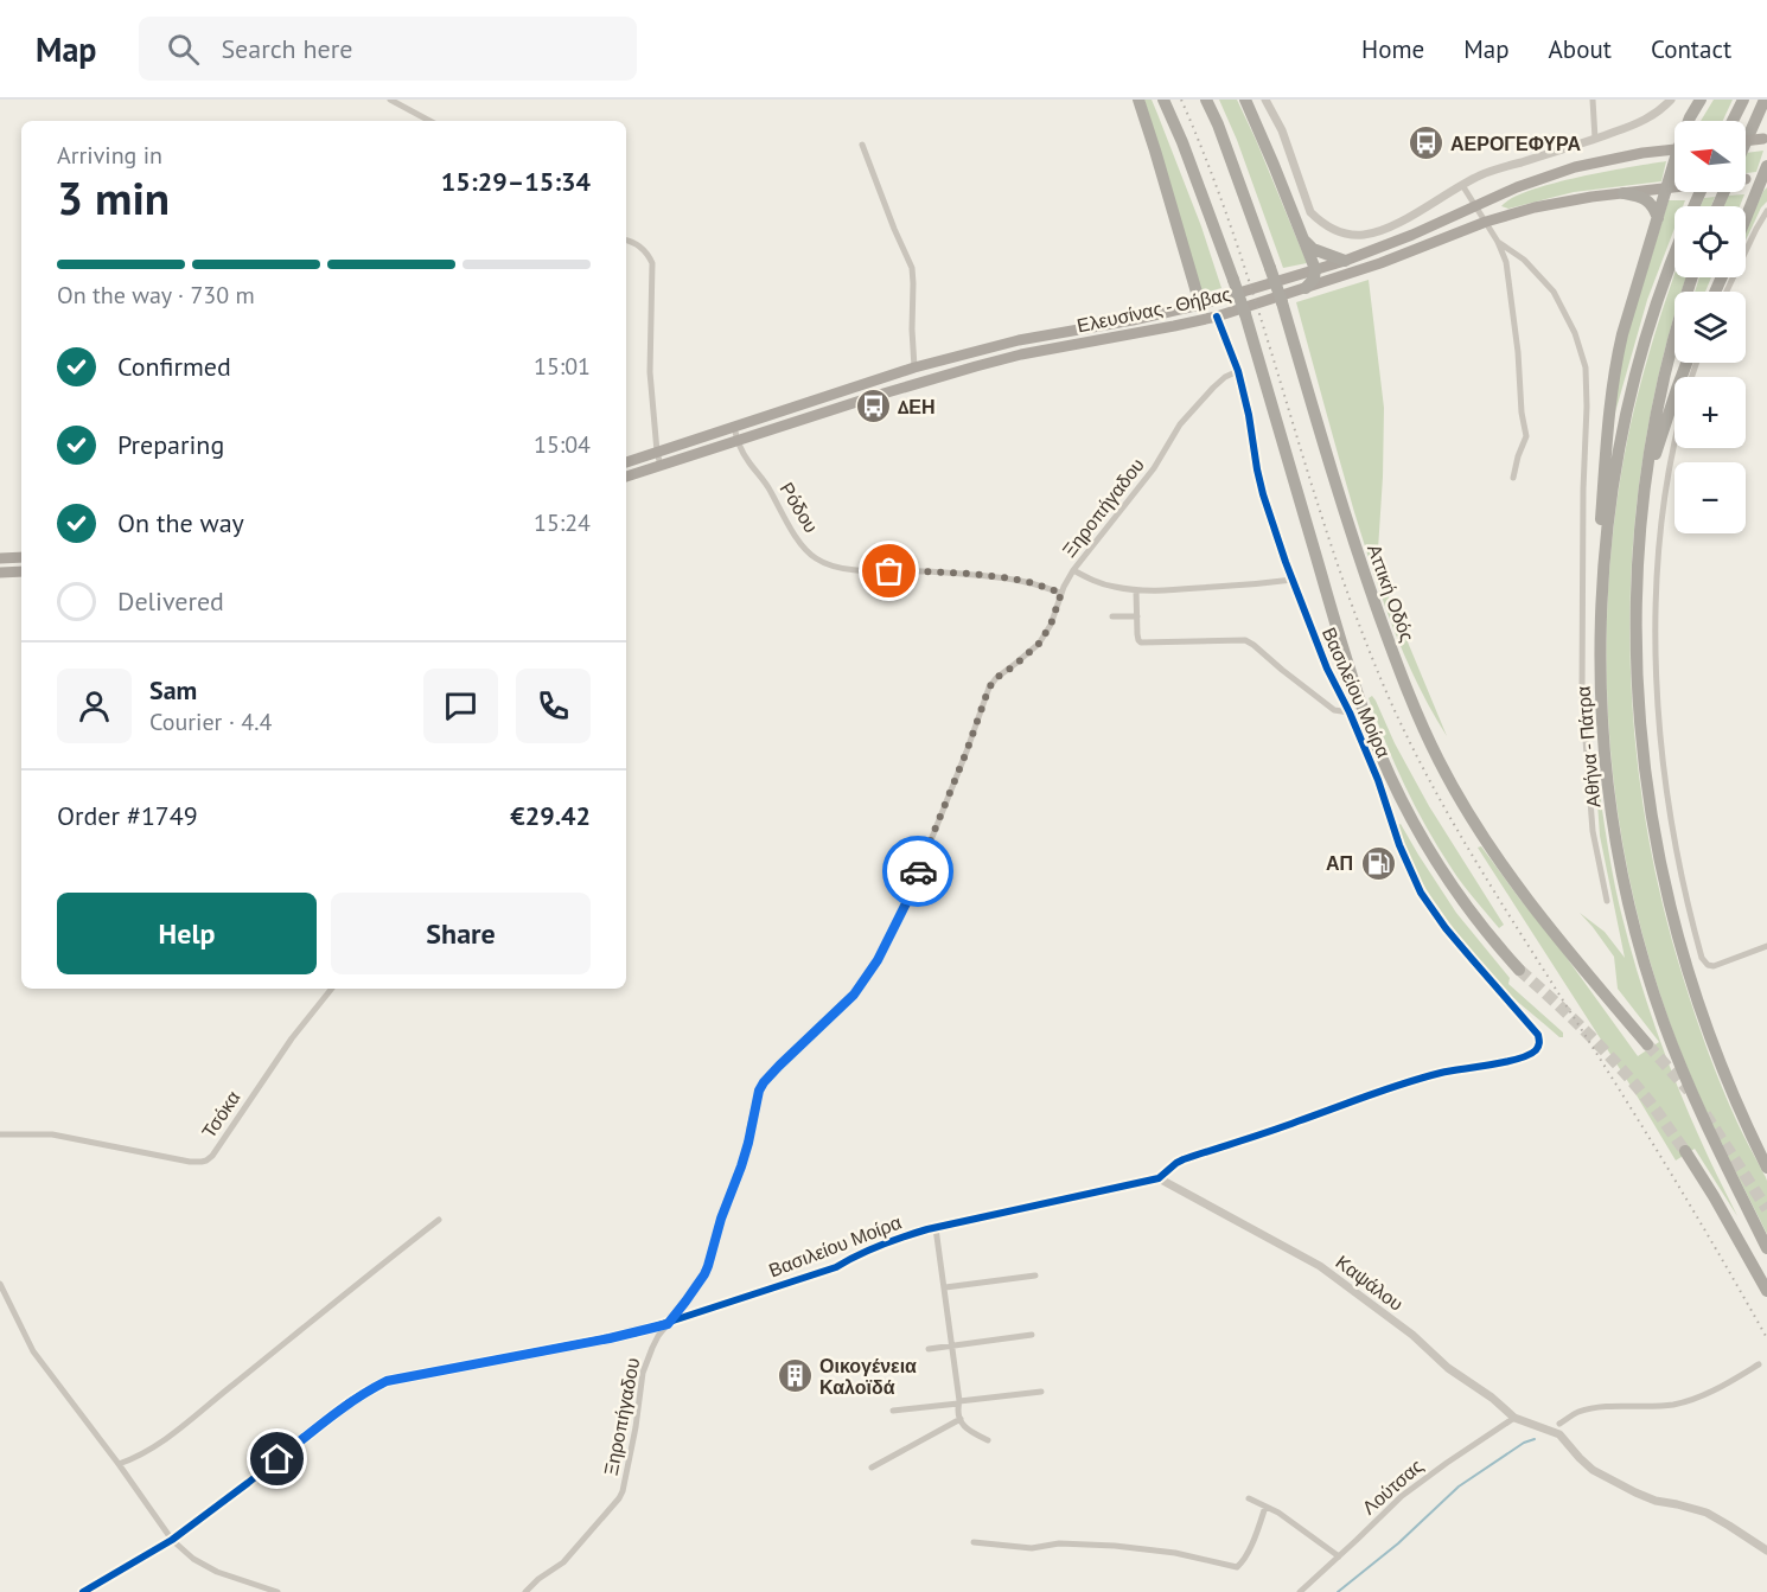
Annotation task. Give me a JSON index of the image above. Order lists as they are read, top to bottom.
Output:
{
  "streets": {
    "highway": ["Αττική Οδός", "Αθήνα - Πάτρα"],
    "main road": ["Ελευσίνας - Θήβας"],
    "street": [
      "Ρόδου",
      "Ξηροπήγαδου",
      "Βασιλείου Μοίρα",
      "Τσόκα",
      "Καψάλου",
      "Λούτσας"
    ]
  },
  "crossings": [
    ["Ελευσίνας - Θήβας", "Ρόδου"],
    ["Ελευσίνας - Θήβας", "Βασιλείου Μοίρα"],
    ["Ρόδου", "Ξηροπήγαδου"],
    ["Ξηροπήγαδου", "Βασιλείου Μοίρα"],
    ["Βασιλείου Μοίρα", "Καψάλου"],
    ["Καψάλου", "Λούτσας"]
  ],
  "places": {
    "bus stop": ["ΑΕΡΟΓΕΦΥΡΑ", "ΔΕΗ"],
    "fuel station": ["ΑΠ"],
    "building": ["Οικογένεια Καλοϊδά"]
  },
  "north": "left",
  "page": {
    "header": "Map",
    "search": "Search here",
    "nav": [
      "Home",
      "Map",
      "About",
      "Contact"
    ],
    "map_buttons": ["+", "−"],
    "heading": ["3 min", "Arriving in", "15:29–15:34"],
    "panel": [
      "Sam",
      "Courier · 4.4",
      "Order #1749",
      "€29.42"
    ],
    "bar": "On the way · 730 m",
    "list": [
      ["Confirmed", "15:01"],
      ["Preparing", "15:04"],
      ["On the way", "15:24"],
      "Delivered"
    ],
    "buttons": ["Help", "Share"]
  }
}
